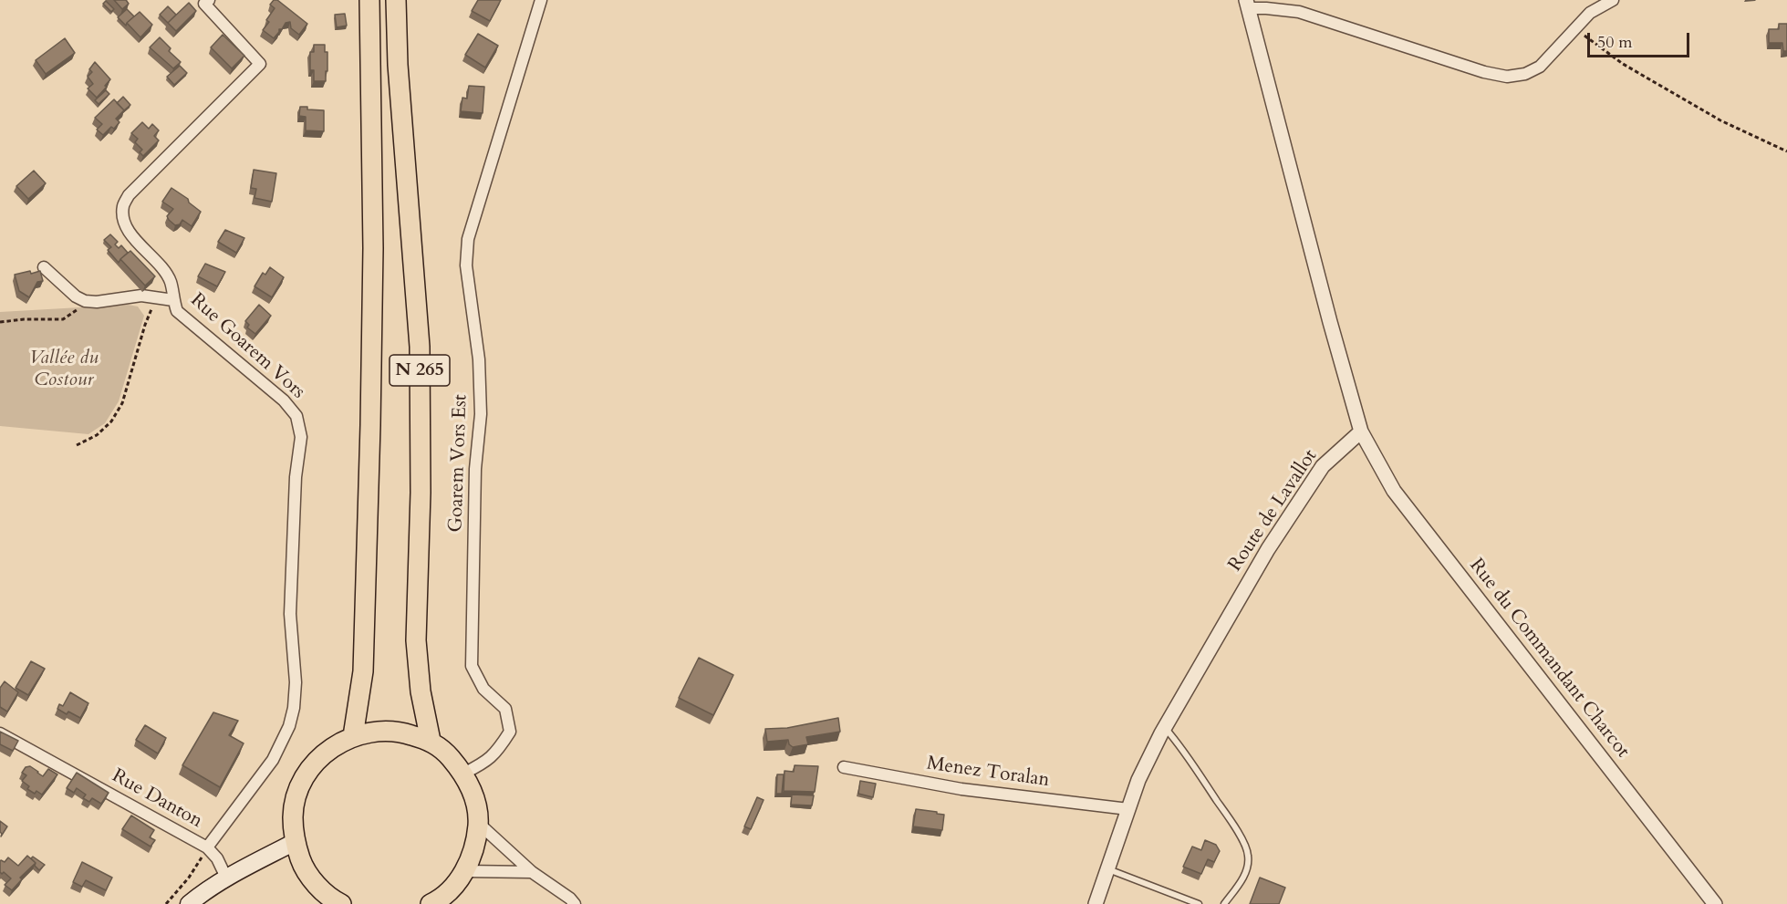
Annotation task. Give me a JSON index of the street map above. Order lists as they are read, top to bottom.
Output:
{
  "streets": {
    "highway": ["N 265"],
    "street": [
      "Rue Goarem Vors",
      "Goarem Vors Est",
      "Route de Lavallot",
      "Rue du Commandant Charcot",
      "Menez Toralan",
      "Rue Danton"
    ]
  },
  "crossings": [
    ["Rue Goarem Vors", "Rue Danton"],
    ["Route de Lavallot", "Rue du Commandant Charcot"],
    ["Route de Lavallot", "Menez Toralan"]
  ],
  "parks": ["Vallée du Costour"],
  "scale_bar": "50 m"
}
